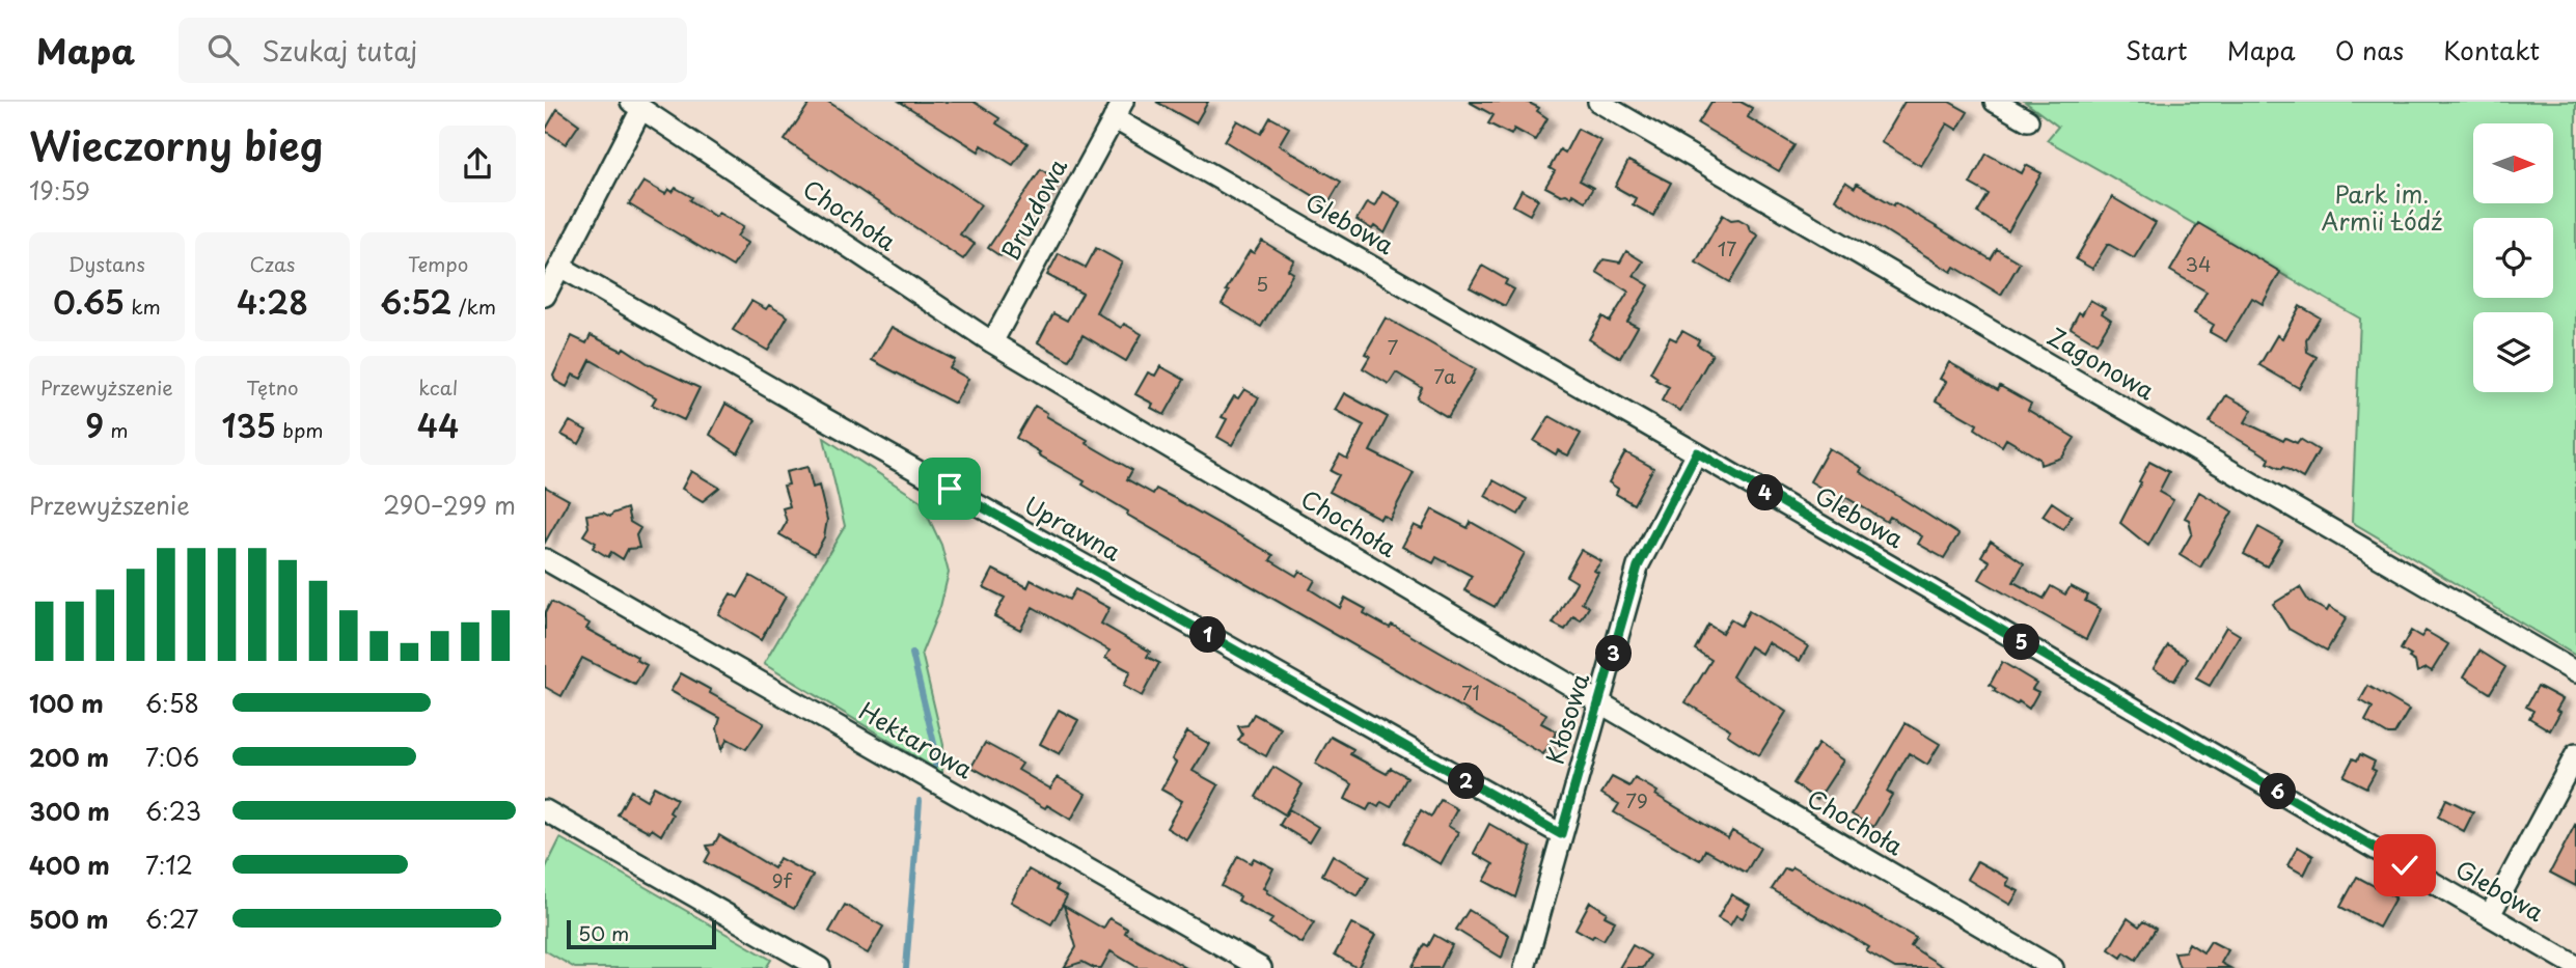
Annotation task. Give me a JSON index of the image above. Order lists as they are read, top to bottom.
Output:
{
  "streets": {
    "street": [
      "Bruzdowa",
      "Chochoła",
      "Glebowa",
      "Zagonowa",
      "Uprawna",
      "Kłosowa",
      "Hektarowa"
    ]
  },
  "crossings": [
    ["Bruzdowa", "Chochoła"],
    ["Bruzdowa", "Glebowa"],
    ["Chochoła", "Kłosowa"],
    ["Glebowa", "Kłosowa"],
    ["Uprawna", "Kłosowa"]
  ],
  "parks": ["Park im. Armii Łódź"],
  "house_numbers": [
    "17",
    "34",
    "5",
    "7",
    "7a",
    "71",
    "79",
    "9f"
  ],
  "scale_bar": "50 m",
  "north": "right",
  "page": {
    "header": "Mapa",
    "search": "Szukaj tutaj",
    "nav": [
      "Start",
      "Mapa",
      "O nas",
      "Kontakt"
    ],
    "heading": ["Wieczorny bieg", "19:59"],
    "stats": [
      ["Dystans", "0.65 km"],
      ["Czas", "4:28"],
      ["Tempo", "6:52 /km"],
      ["Przewyższenie", "9 m"],
      ["Tętno", "135 bpm"],
      ["kcal", "44"]
    ],
    "chart": ["Przewyższenie", "290–299 m"],
    "pins": [
      "4",
      "1",
      "5",
      "3",
      "2",
      "6"
    ],
    "list": [
      {
        "name": "100 m",
        "note": "6:58"
      },
      {
        "name": "200 m",
        "note": "7:06"
      },
      {
        "name": "300 m",
        "note": "6:23"
      },
      {
        "name": "400 m",
        "note": "7:12"
      },
      {
        "name": "500 m",
        "note": "6:27"
      }
    ],
    "scale": "50 m"
  }
}
